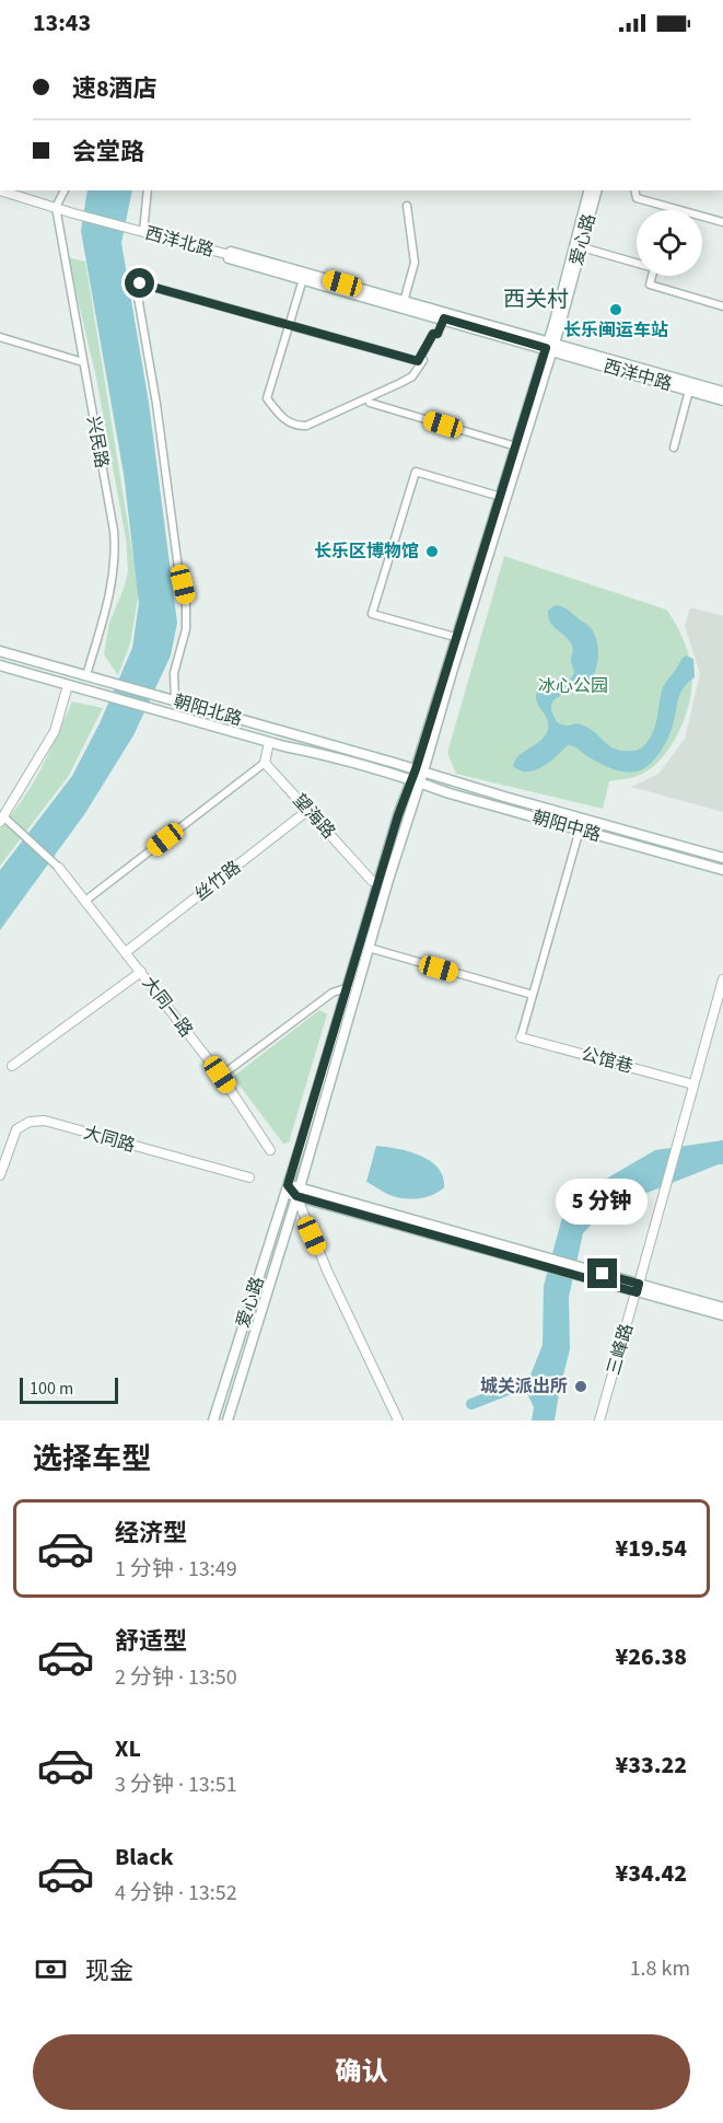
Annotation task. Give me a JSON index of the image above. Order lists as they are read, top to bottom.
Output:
{
  "streets": {
    "main road": [
      "爱心路",
      "西洋北路",
      "西洋中路",
      "朝阳北路",
      "朝阳中路"
    ],
    "street": [
      "兴民路",
      "望海路",
      "丝竹路",
      "大同一路",
      "公馆巷",
      "大同路",
      "三峰路"
    ]
  },
  "crossings": [
    ["爱心路", "西洋北路"],
    ["爱心路", "西洋中路"],
    ["爱心路", "朝阳北路"],
    ["爱心路", "望海路"],
    ["爱心路", "朝阳中路"],
    ["西洋北路", "西洋中路"],
    ["西洋北路", "兴民路"],
    ["兴民路", "朝阳北路"],
    ["朝阳北路", "朝阳中路"],
    ["望海路", "丝竹路"],
    ["丝竹路", "大同一路"],
    ["公馆巷", "三峰路"]
  ],
  "districts": ["西关村"],
  "parks": ["冰心公园"],
  "places": ["长乐闽运车站", "长乐区博物馆", "城关派出所"],
  "scale_bar": "100 m",
  "page": {
    "status": "13:43",
    "banner": ["速8酒店", "会堂路"],
    "bubble": "5 分钟",
    "scale": "100 m",
    "heading": "选择车型",
    "list": [
      {
        "name": "经济型",
        "note": "1 分钟 · 13:49",
        "value": "¥19.54"
      },
      {
        "name": "舒适型",
        "note": "2 分钟 · 13:50",
        "value": "¥26.38"
      },
      {
        "name": "XL",
        "note": "3 分钟 · 13:51",
        "value": "¥33.22"
      },
      {
        "name": "Black",
        "note": "4 分钟 · 13:52",
        "value": "¥34.42"
      }
    ],
    "pay": ["现金", "1.8 km"],
    "buttons": "确认"
  }
}
